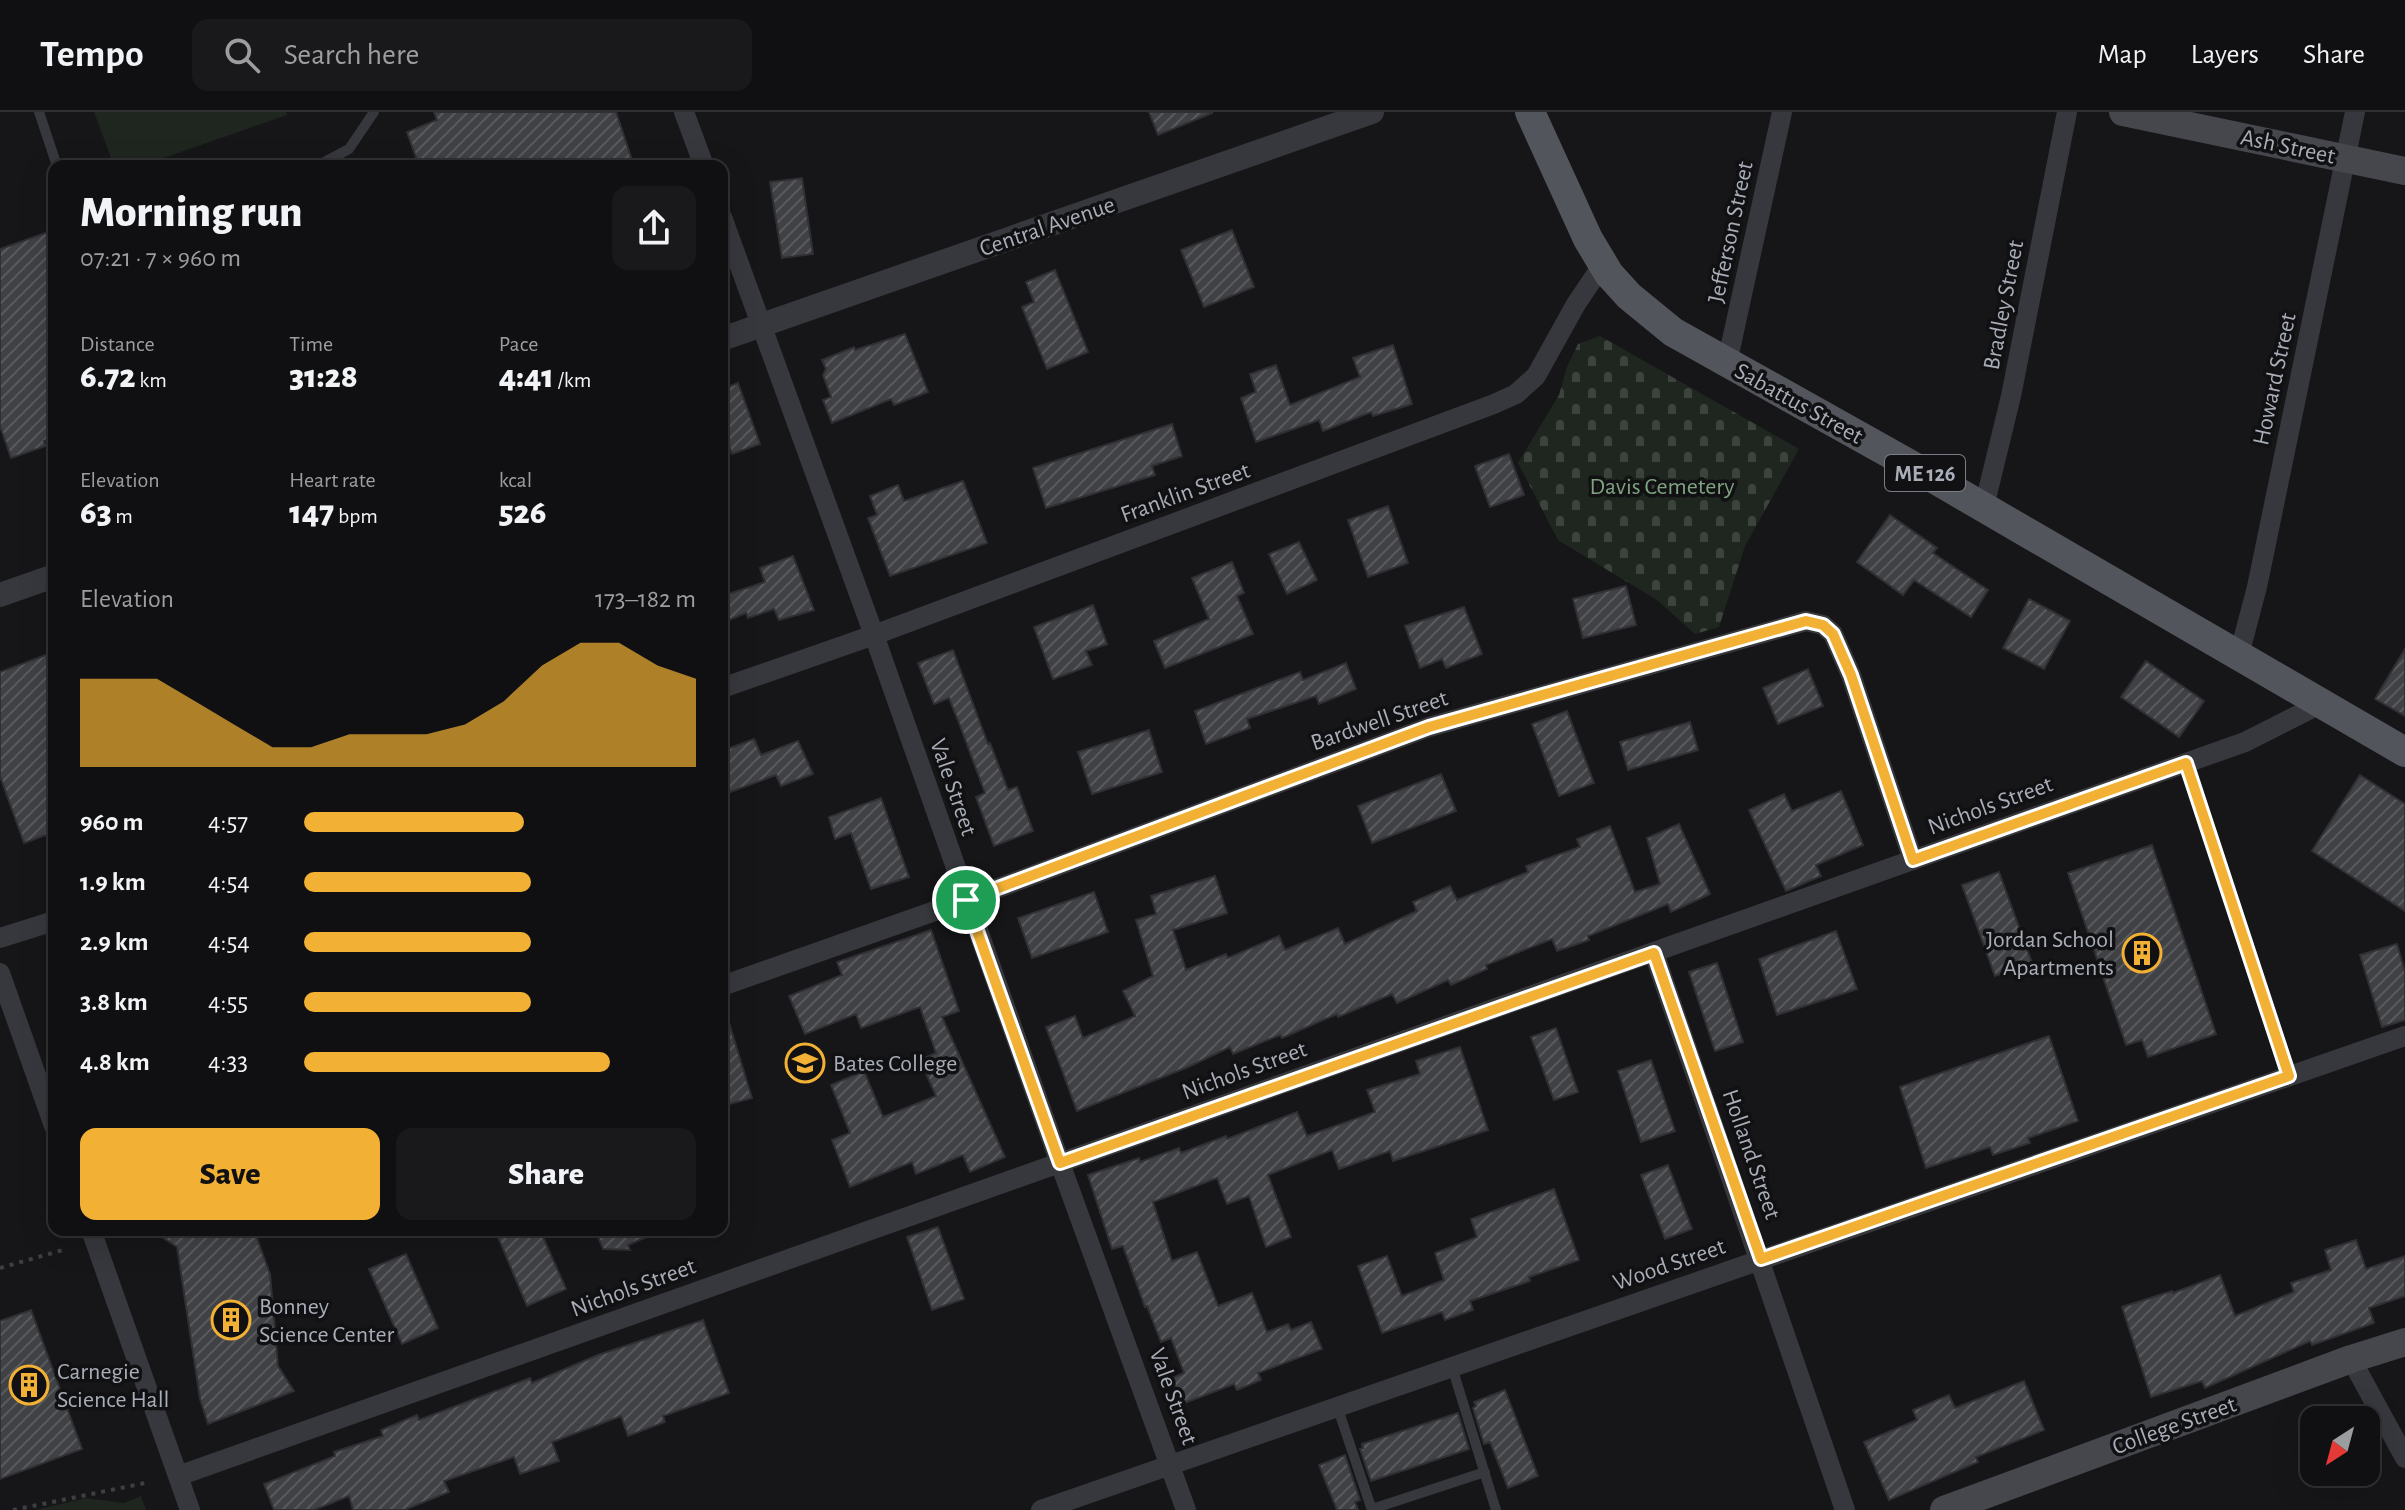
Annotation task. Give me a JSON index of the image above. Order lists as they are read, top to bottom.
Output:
{
  "streets": {
    "main road": [
      "Ash Street",
      "Sabattus Street",
      "ME 126",
      "College Street"
    ],
    "street": [
      "Central Avenue",
      "Jefferson Street",
      "Bradley Street",
      "Howard Street",
      "Franklin Street",
      "Bardwell Street",
      "Vale Street",
      "Nichols Street",
      "Holland Street",
      "Wood Street"
    ]
  },
  "crossings": [
    ["Ash Street", "Howard Street"],
    ["Central Avenue", "Vale Street"],
    ["Jefferson Street", "Sabattus Street"],
    ["Bradley Street", "Sabattus Street"],
    ["Howard Street", "Sabattus Street"],
    ["Sabattus Street", "Franklin Street"],
    ["Sabattus Street", "Nichols Street"],
    ["Franklin Street", "Vale Street"],
    ["Bardwell Street", "Vale Street"],
    ["Bardwell Street", "Nichols Street"],
    ["Vale Street", "Nichols Street"],
    ["Vale Street", "Wood Street"],
    ["Nichols Street", "Holland Street"],
    ["Holland Street", "Wood Street"]
  ],
  "parks": ["Davis Cemetery"],
  "places": {
    "building": ["Jordan School Apartments", "Bonney Science Center", "Carnegie Science Hall"],
    "school or university": ["Bates College"]
  },
  "north": "bottom left",
  "page": {
    "header": "Tempo",
    "search": "Search here",
    "nav": ["Map", "Layers", "Share"],
    "heading": ["Morning run", "07:21 · 7 × 960 m"],
    "stats": [
      ["Distance", "6.72 km"],
      ["Time", "31:28"],
      ["Pace", "4:41 /km"],
      ["Elevation", "63 m"],
      ["Heart rate", "147 bpm"],
      ["kcal", "526"]
    ],
    "chart": ["Elevation", "173–182 m"],
    "list": [
      {
        "name": "960 m",
        "note": "4:57"
      },
      {
        "name": "1.9 km",
        "note": "4:54"
      },
      {
        "name": "2.9 km",
        "note": "4:54"
      },
      {
        "name": "3.8 km",
        "note": "4:55"
      },
      {
        "name": "4.8 km",
        "note": "4:33"
      }
    ],
    "buttons": ["Save", "Share"]
  }
}
